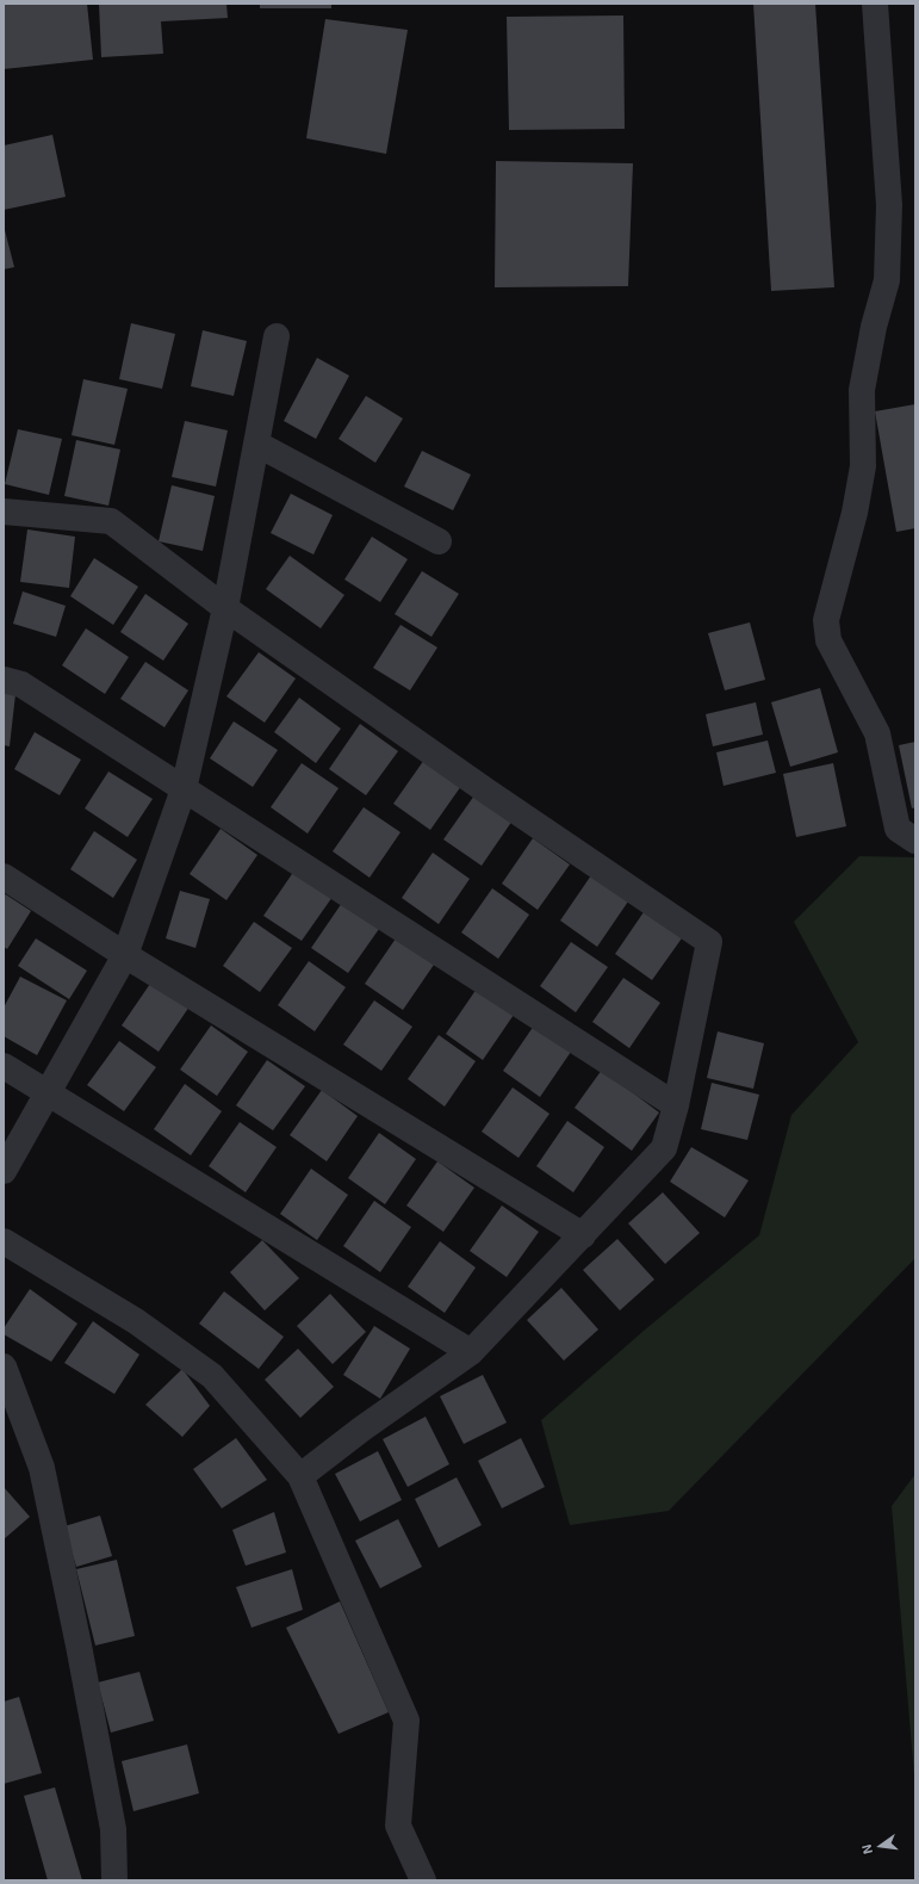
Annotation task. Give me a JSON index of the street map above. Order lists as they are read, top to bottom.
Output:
{
  "north": "left"
}
